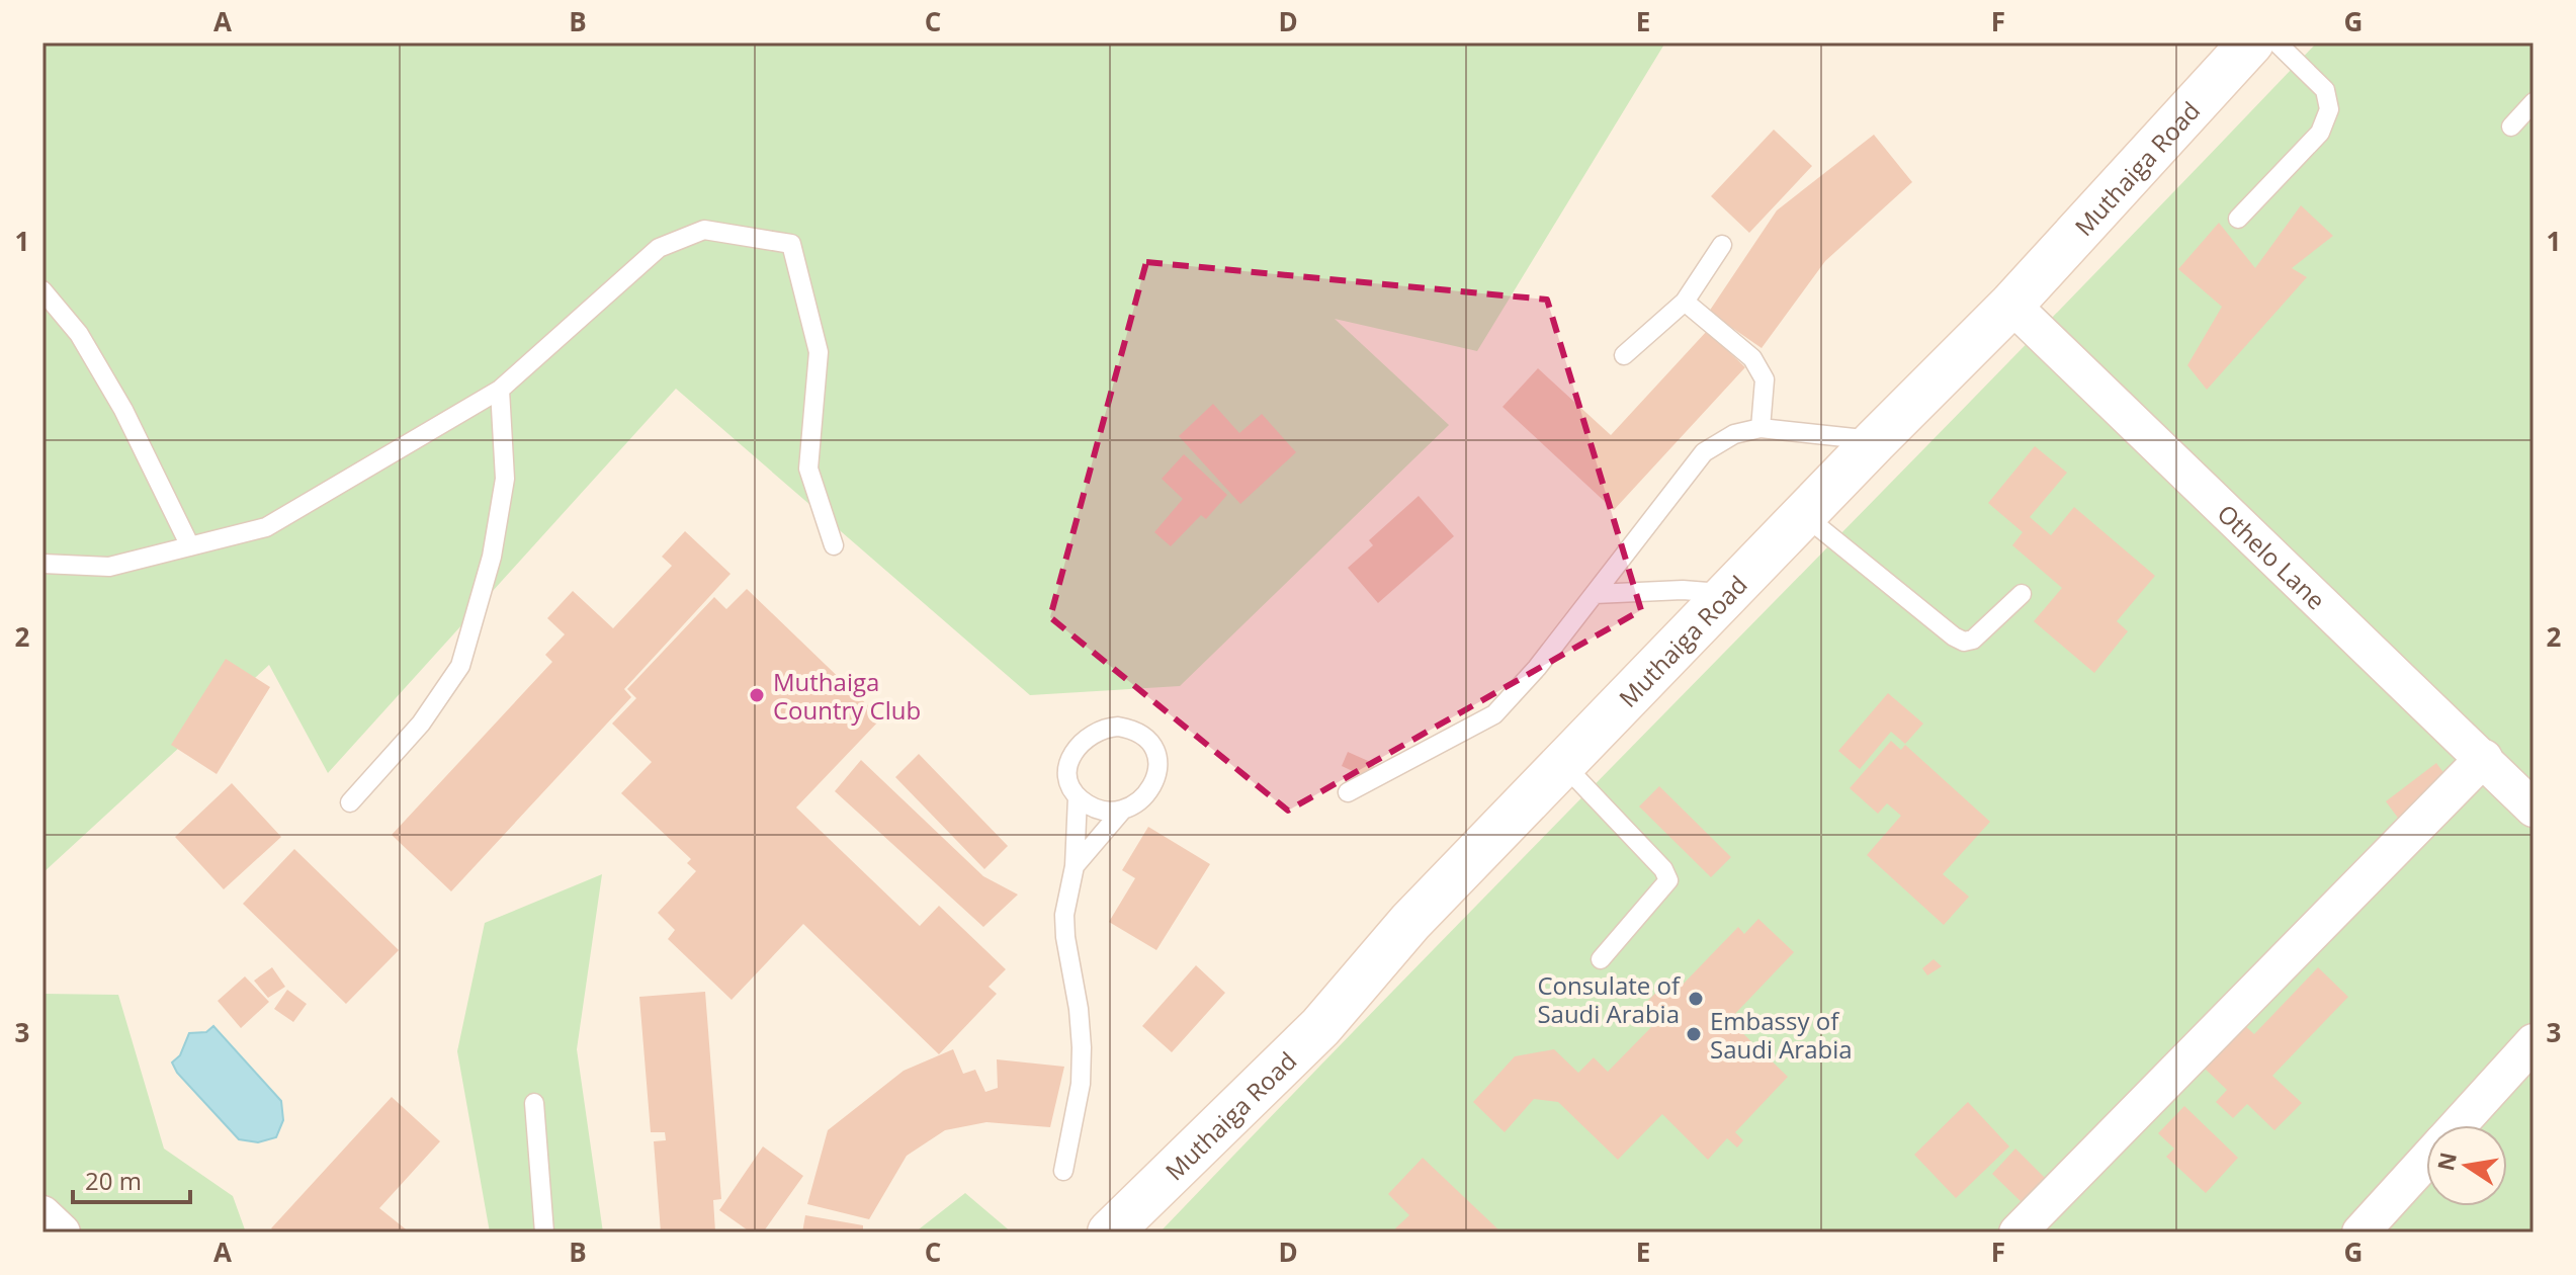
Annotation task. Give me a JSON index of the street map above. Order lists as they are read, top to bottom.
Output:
{
  "streets": {
    "main road": ["Muthaiga Road"],
    "street": ["Othelo Lane"]
  },
  "crossings": [
    ["Muthaiga Road", "Othelo Lane"]
  ],
  "places": ["Muthaiga Country Club", "Consulate of Saudi Arabia", "Embassy of Saudi Arabia"],
  "scale_bar": "20 m",
  "north": "left",
  "grid": {
    "columns": [
      "A",
      "B",
      "C",
      "D",
      "E",
      "F",
      "G"
    ],
    "rows": ["1", "2", "3"]
  }
}
